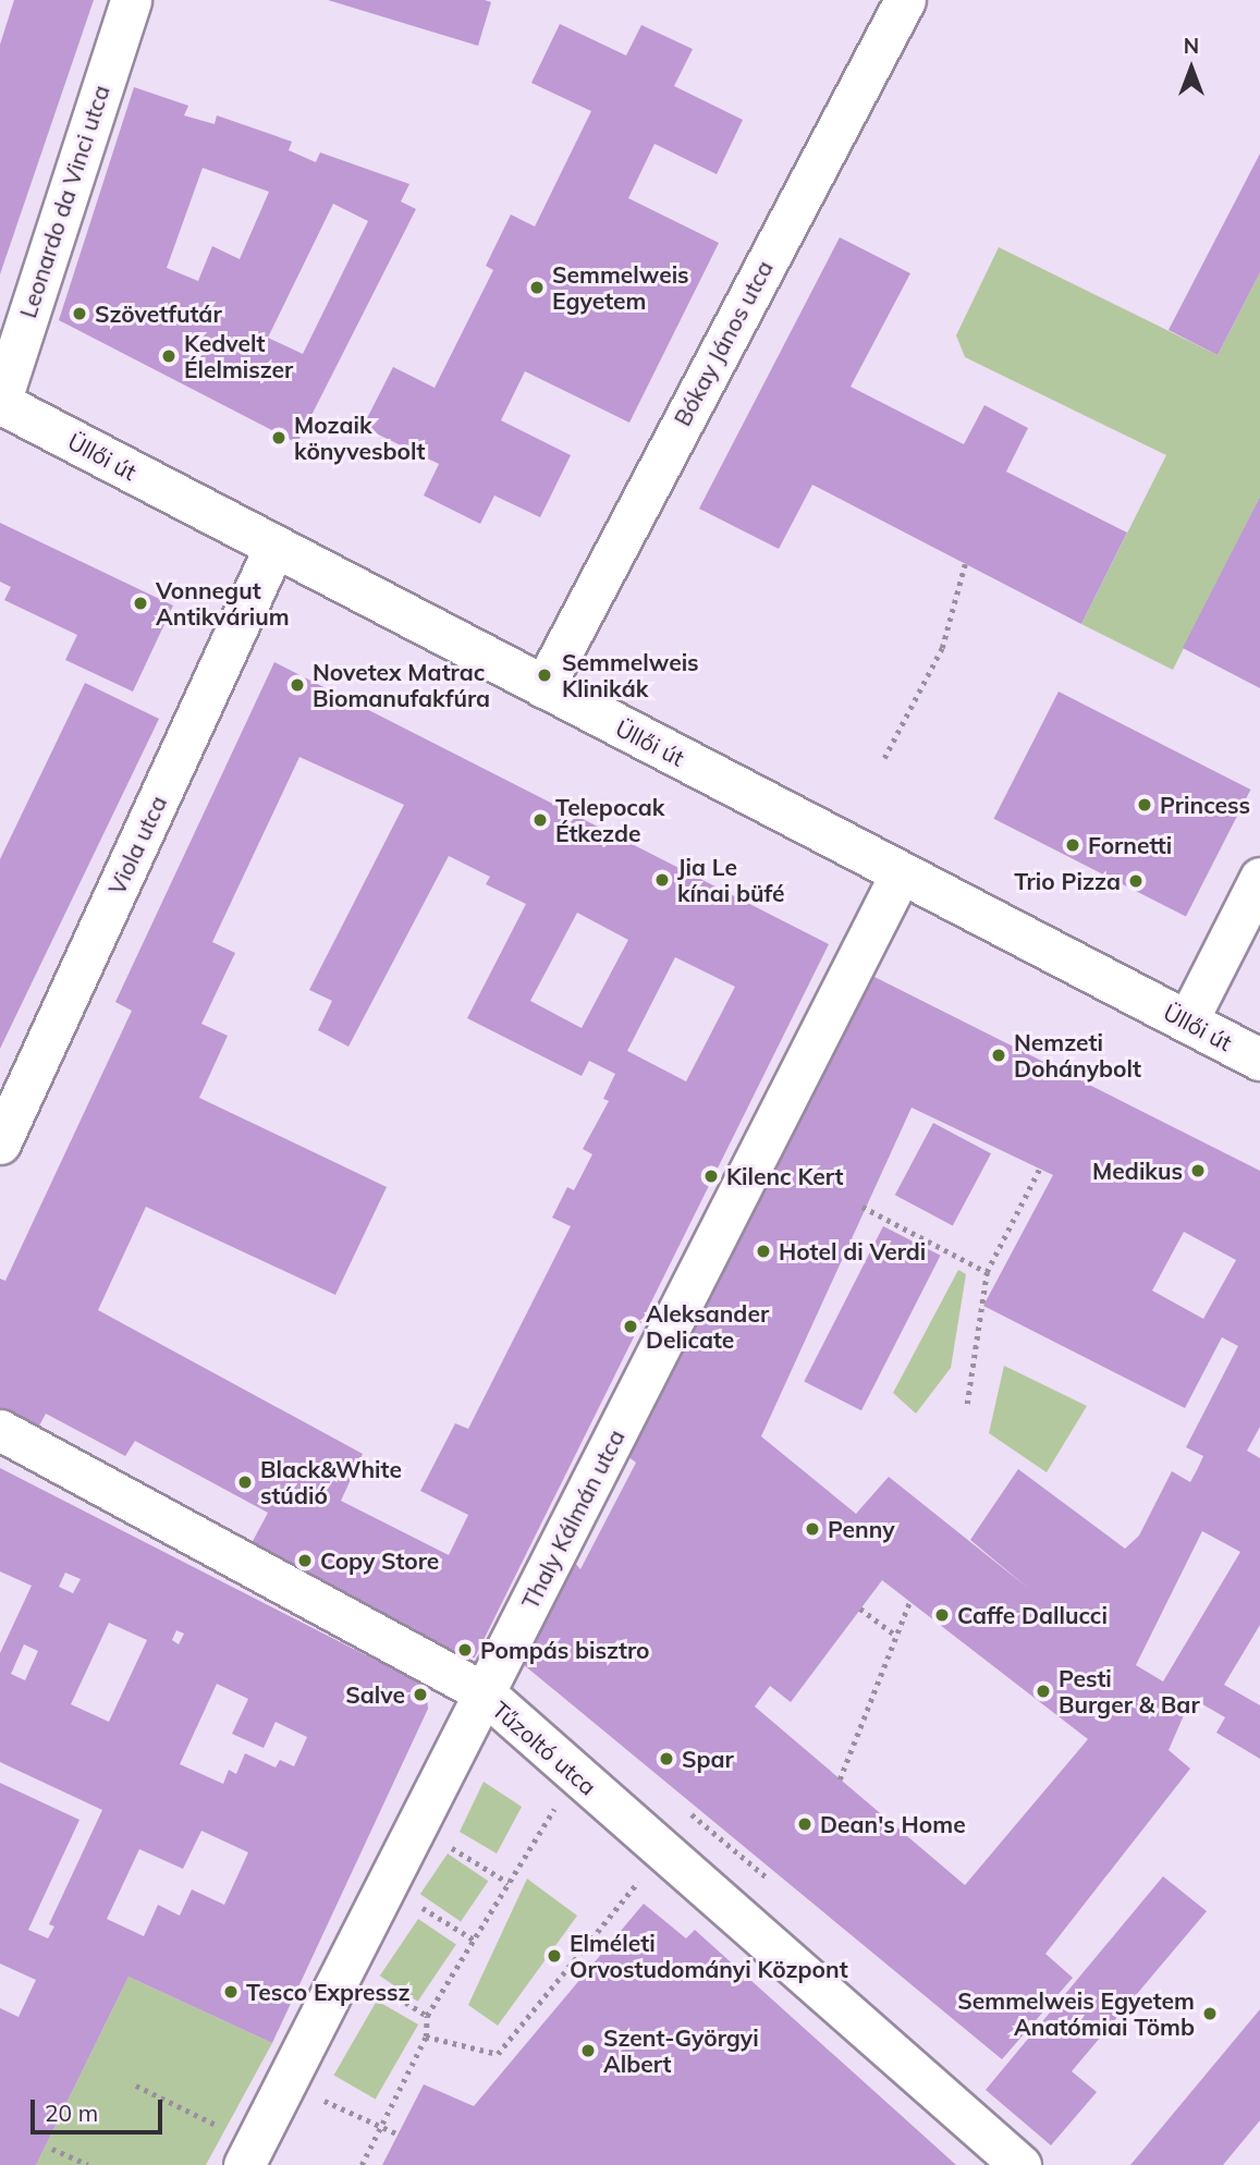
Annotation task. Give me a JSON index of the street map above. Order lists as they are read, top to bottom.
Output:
{
  "streets": {
    "main road": ["Üllői út"],
    "street": [
      "Leonardo da Vinci utca",
      "Bókay János utca",
      "Viola utca",
      "Thaly Kálmán utca",
      "Tűzoltó utca"
    ]
  },
  "crossings": [
    ["Leonardo da Vinci utca", "Üllői út"],
    ["Bókay János utca", "Üllői út"],
    ["Üllői út", "Viola utca"],
    ["Üllői út", "Thaly Kálmán utca"],
    ["Thaly Kálmán utca", "Tűzoltó utca"]
  ],
  "places": [
    "Semmelweis Egyetem",
    "Szövetfutár",
    "Kedvelt Élelmiszer",
    "Mozaik könyvesbolt",
    "Vonnegut Antikvárium",
    "Semmelweis Klinikák",
    "Novetex Matrac Biomanufakfúra",
    "Princess",
    "Telepocak Étkezde",
    "Fornetti",
    "Jia Le kínai büfé",
    "Trio Pizza",
    "Nemzeti Dohánybolt",
    "Medikus",
    "Kilenc Kert",
    "Hotel di Verdi",
    "Aleksander Delicate",
    "Black&White stúdió",
    "Penny",
    "Copy Store",
    "Caffe Dallucci",
    "Pompás bisztro",
    "Pesti Burger & Bar",
    "Salve",
    "Spar",
    "Dean's Home",
    "Elméleti Orvostudományi Központ",
    "Tesco Expressz",
    "Semmelweis Egyetem Anatómiai Tömb",
    "Szent-Györgyi Albert"
  ],
  "scale_bar": "20 m",
  "north": "top"
}
